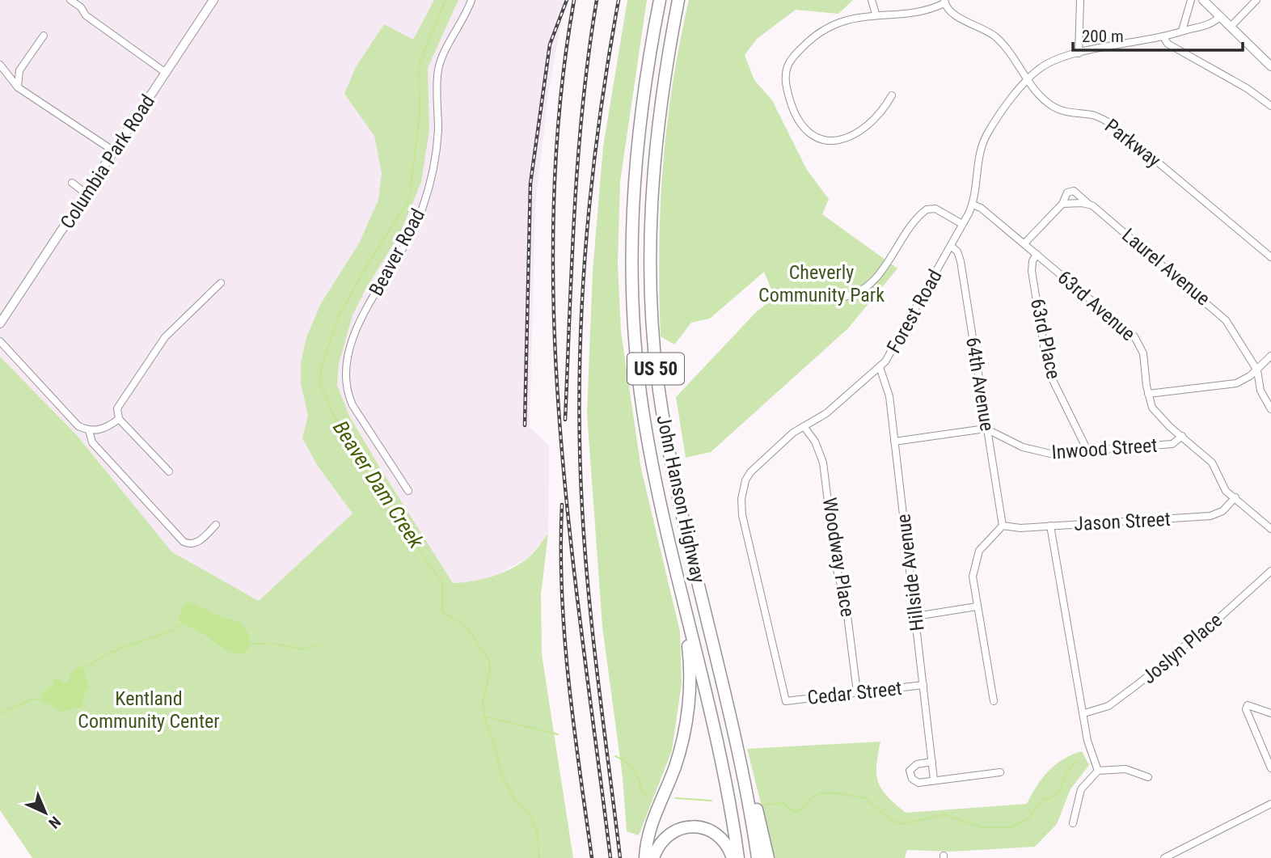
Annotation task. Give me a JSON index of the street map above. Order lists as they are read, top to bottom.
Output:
{
  "streets": {
    "highway": ["US 50", "John Hanson Highway"],
    "street": [
      "Parkway",
      "Columbia Park Road",
      "Beaver Road",
      "Laurel Avenue",
      "63rd Avenue",
      "Forest Road",
      "63rd Place",
      "64th Avenue",
      "Inwood Street",
      "Jason Street",
      "Woodway Place",
      "Hillside Avenue",
      "Joslyn Place",
      "Cedar Street"
    ]
  },
  "crossings": [
    ["Parkway", "Forest Road"],
    ["63rd Avenue", "Forest Road"],
    ["63rd Avenue", "63rd Place"],
    ["63rd Avenue", "Inwood Street"],
    ["63rd Avenue", "Jason Street"],
    ["Forest Road", "64th Avenue"],
    ["Forest Road", "Woodway Place"],
    ["Forest Road", "Hillside Avenue"],
    ["Forest Road", "Cedar Street"],
    ["63rd Place", "Inwood Street"],
    ["64th Avenue", "Inwood Street"],
    ["64th Avenue", "Jason Street"],
    ["Woodway Place", "Cedar Street"],
    ["Hillside Avenue", "Cedar Street"]
  ],
  "water": ["Beaver Dam Creek"],
  "parks": ["Cheverly Community Park", "Kentland Community Center"],
  "scale_bar": "200 m",
  "north": "bottom right"
}
